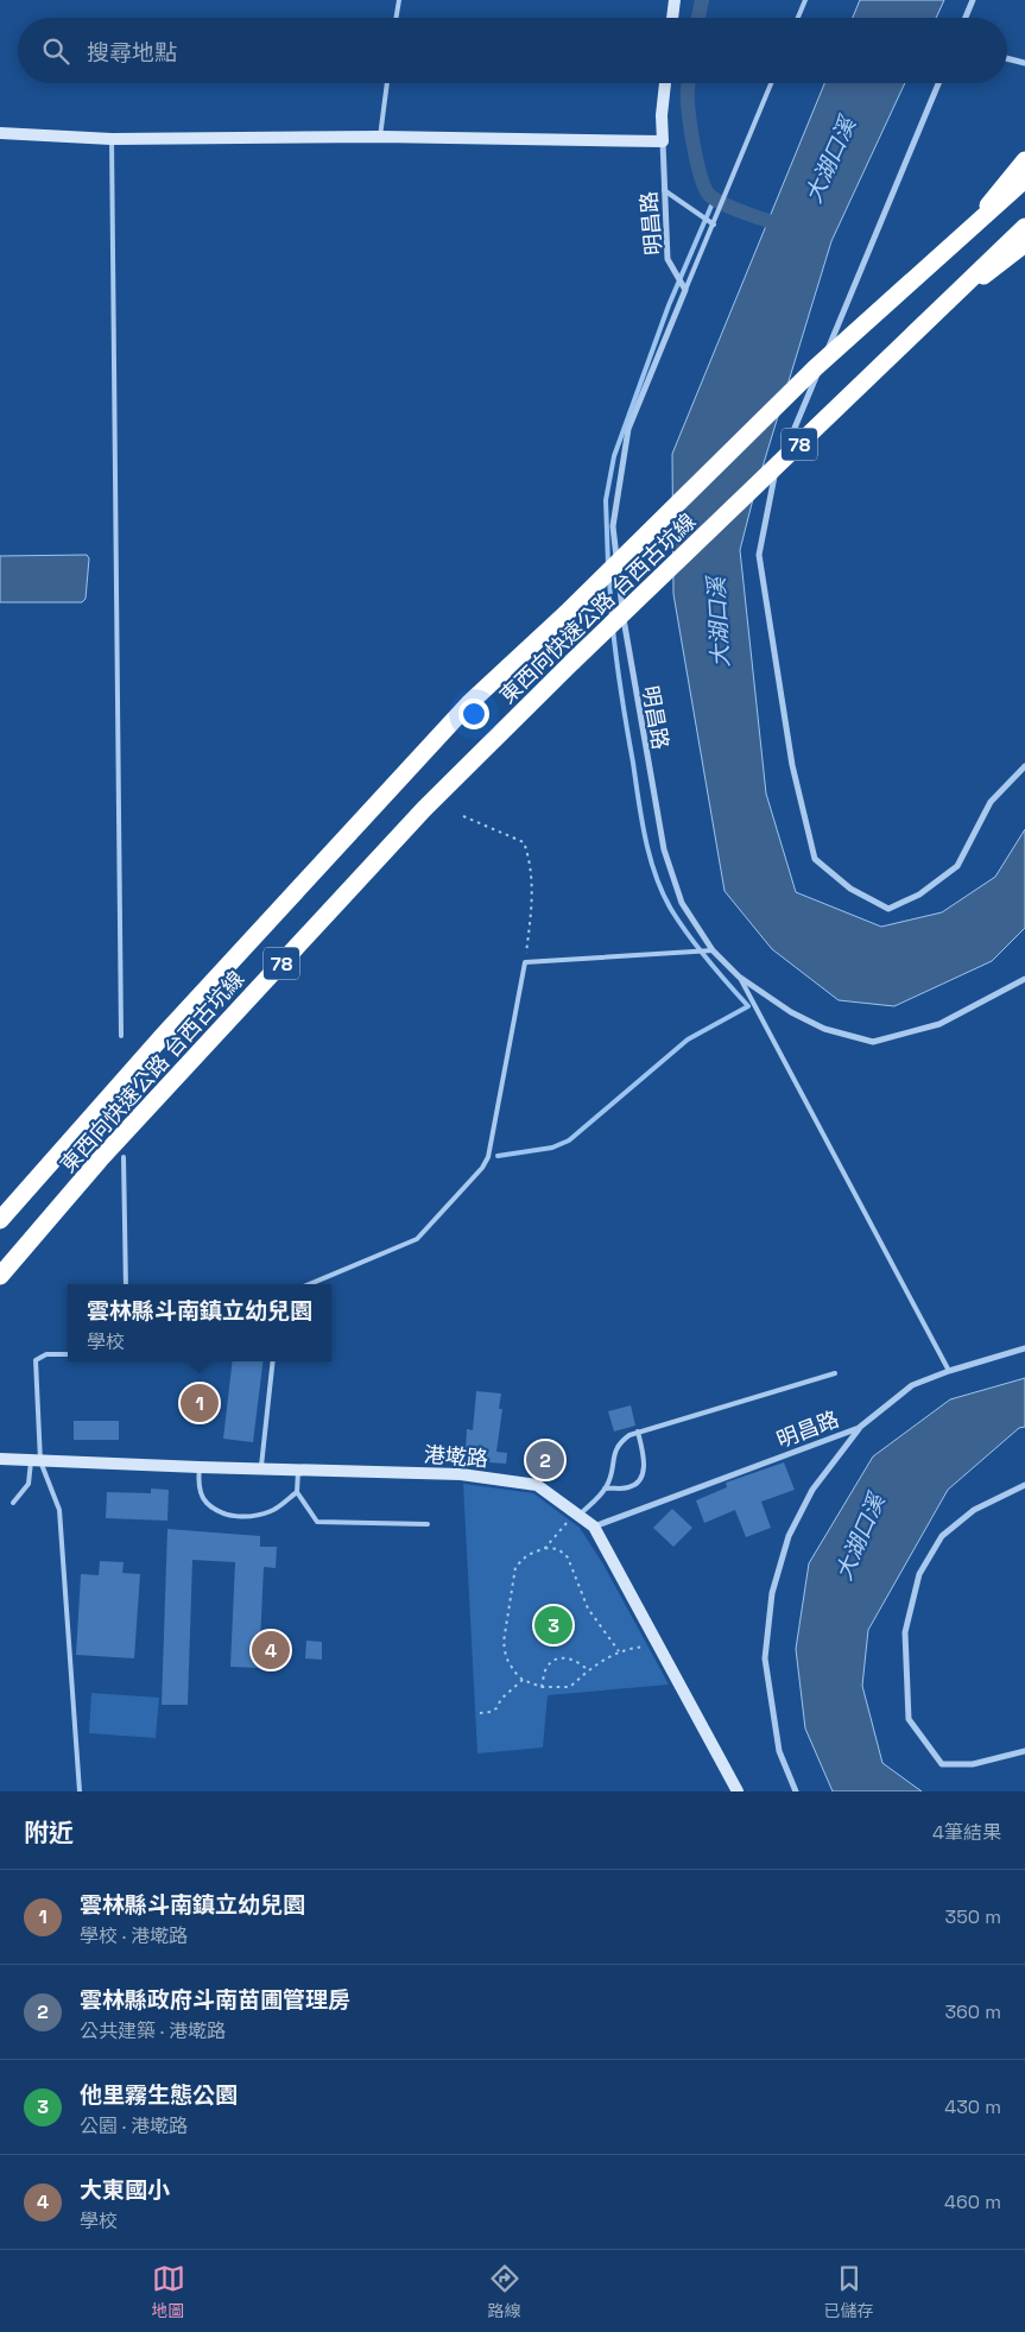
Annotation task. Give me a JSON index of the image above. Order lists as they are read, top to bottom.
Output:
{
  "streets": {
    "highway": ["78", "東西向快速公路 台西古坑線"],
    "street": ["明昌路", "港墘路"]
  },
  "crossings": [
    ["明昌路", "港墘路"]
  ],
  "water": ["大湖口溪"],
  "page": {
    "search": "搜尋地點",
    "popup": ["雲林縣斗南鎮立幼兒園", "學校"],
    "pins": [
      "1",
      "2",
      "3",
      "4"
    ],
    "heading": ["附近", "4筆結果"],
    "list": [
      {
        "mark": "1",
        "name": "雲林縣斗南鎮立幼兒園",
        "note": "學校 · 港墘路",
        "value": "350 m"
      },
      {
        "mark": "2",
        "name": "雲林縣政府斗南苗圃管理房",
        "note": "公共建築 · 港墘路",
        "value": "360 m"
      },
      {
        "mark": "3",
        "name": "他里霧生態公園",
        "note": "公園 · 港墘路",
        "value": "430 m"
      },
      {
        "mark": "4",
        "name": "大東國小",
        "note": "學校",
        "value": "460 m"
      }
    ],
    "nav": ["地圖", "路線", "已儲存"]
  }
}
